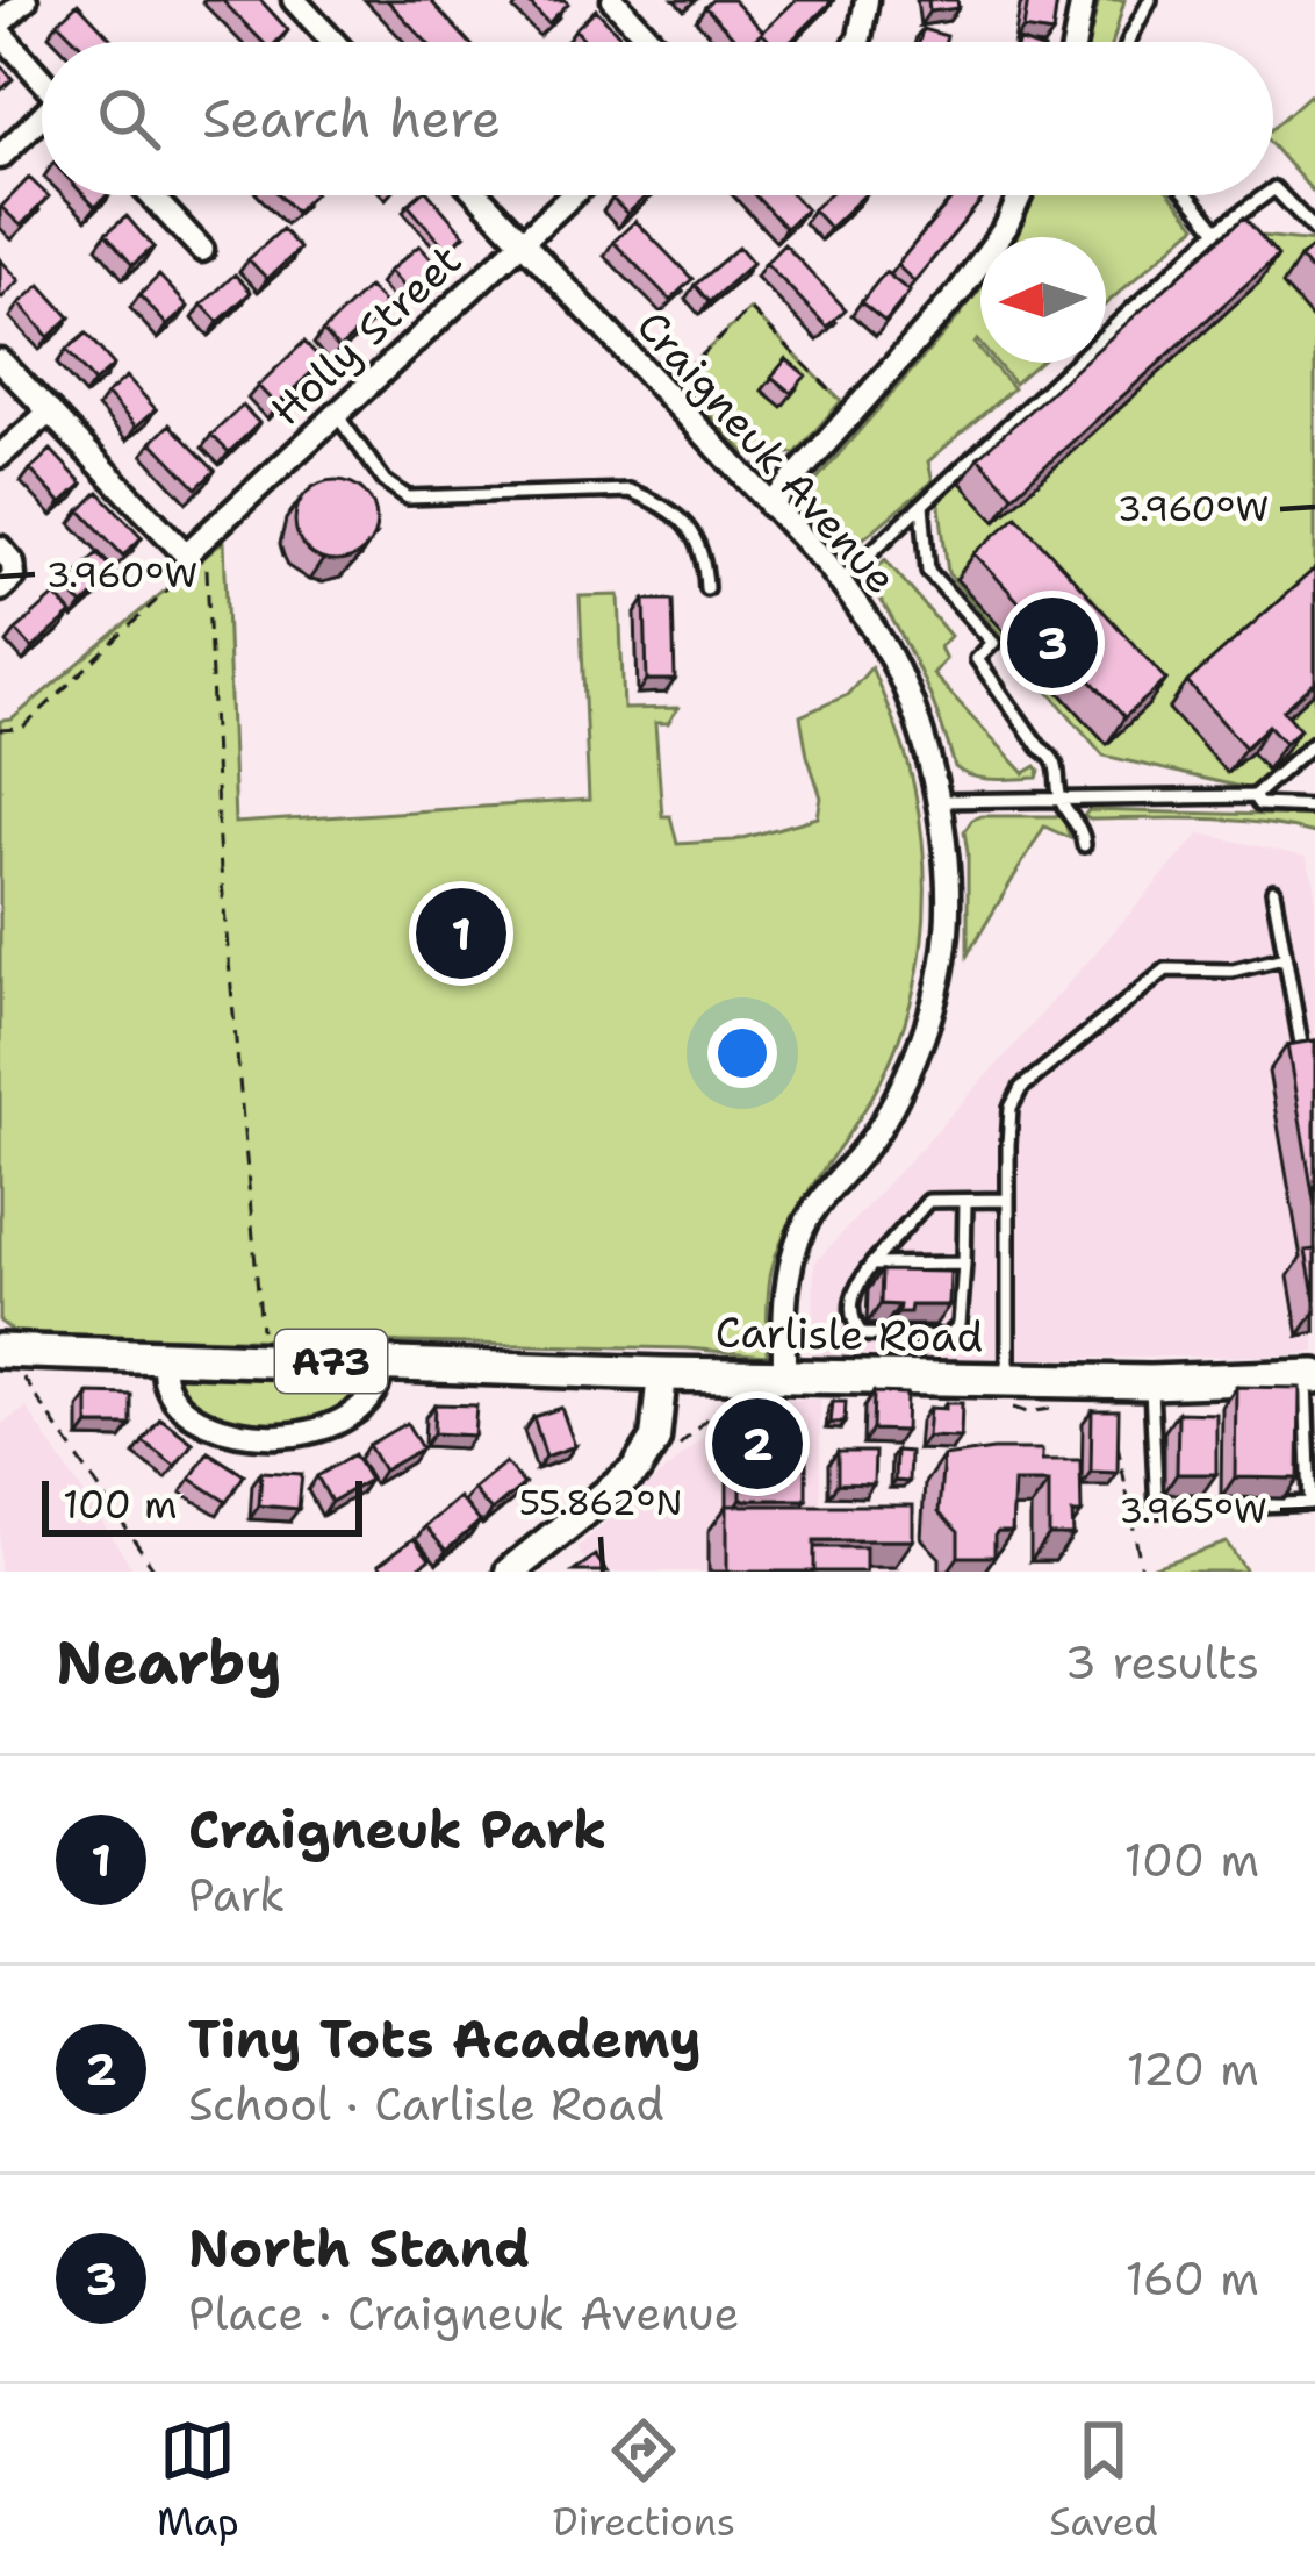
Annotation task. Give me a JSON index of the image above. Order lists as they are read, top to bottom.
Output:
{
  "streets": {
    "main road": ["Carlisle Road", "A73"],
    "street": ["Holly Street", "Craigneuk Avenue"]
  },
  "crossings": [
    ["Holly Street", "Craigneuk Avenue"],
    ["Craigneuk Avenue", "Carlisle Road"]
  ],
  "scale_bar": "100 m",
  "north": "left",
  "page": {
    "search": "Search here",
    "pins": ["3", "1", "2"],
    "scale": "100 m",
    "heading": ["Nearby", "3 results"],
    "list": [
      {
        "mark": "1",
        "name": "Craigneuk Park",
        "note": "Park",
        "value": "100 m"
      },
      {
        "mark": "2",
        "name": "Tiny Tots Academy",
        "note": "School · Carlisle Road",
        "value": "120 m"
      },
      {
        "mark": "3",
        "name": "North Stand",
        "note": "Place · Craigneuk Avenue",
        "value": "160 m"
      }
    ],
    "nav": ["Map", "Directions", "Saved"]
  },
  "coordinates": ["3.960°W", "55.862°N", "3.965°W"]
}
